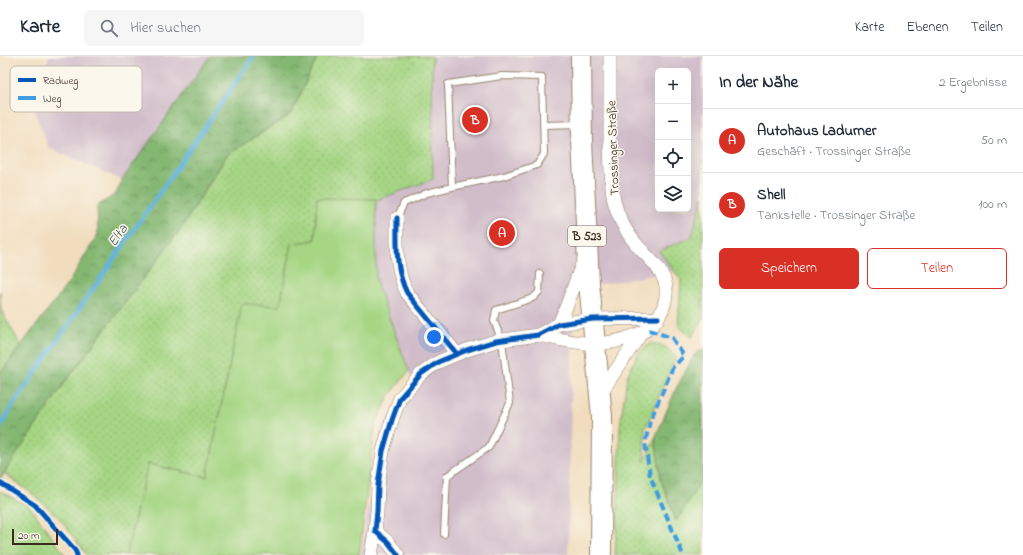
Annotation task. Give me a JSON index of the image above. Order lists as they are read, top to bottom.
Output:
{
  "streets": {
    "main road": ["B 523"],
    "street": ["Trossinger Straße"]
  },
  "crossings": [
    ["Trossinger Straße", "B 523"]
  ],
  "water": ["Elta"],
  "legend": ["Radweg", "Weg"],
  "scale_bar": "20 m",
  "page": {
    "header": "Karte",
    "search": "Hier suchen",
    "nav": ["Karte", "Ebenen", "Teilen"],
    "heading": ["In der Nähe", "2 Ergebnisse"],
    "map_buttons": ["+", "−"],
    "pins": ["B", "A"],
    "list": [
      {
        "mark": "A",
        "name": "Autohaus Ladurner",
        "note": "Geschäft · Trossinger Straße",
        "value": "50 m"
      },
      {
        "mark": "B",
        "name": "Shell",
        "note": "Tankstelle · Trossinger Straße",
        "value": "100 m"
      }
    ],
    "buttons": ["Speichern", "Teilen"],
    "scale": "20 m"
  }
}
